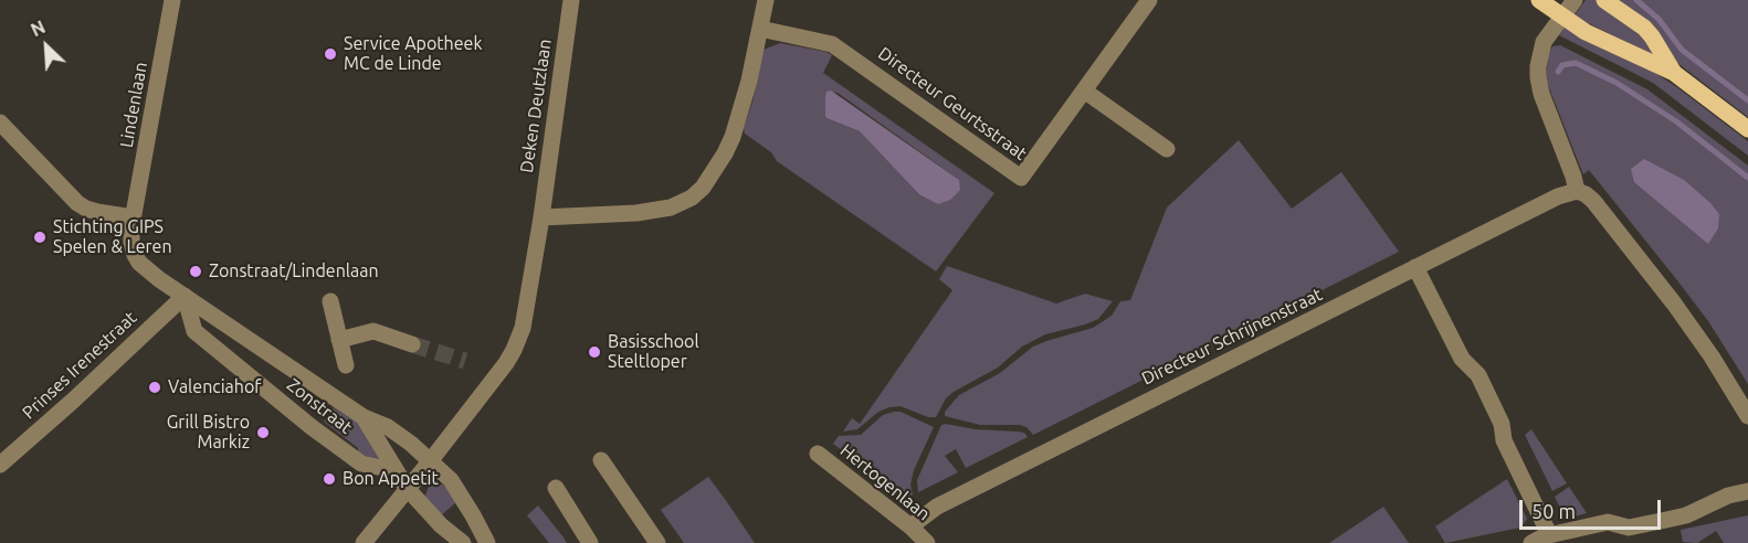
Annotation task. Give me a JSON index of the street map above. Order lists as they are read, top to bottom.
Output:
{
  "streets": {
    "street": [
      "Directeur Geurtsstraat",
      "Lindenlaan",
      "Deken Deutzlaan",
      "Directeur Schrijnenstraat",
      "Prinses Irenestraat",
      "Zonstraat",
      "Hertogenlaan"
    ]
  },
  "crossings": [
    ["Lindenlaan", "Zonstraat"],
    ["Deken Deutzlaan", "Zonstraat"],
    ["Directeur Schrijnenstraat", "Hertogenlaan"],
    ["Prinses Irenestraat", "Zonstraat"]
  ],
  "places": [
    "Service Apotheek MC de Linde",
    "Stichting GIPS Spelen & Leren",
    "Zonstraat/Lindenlaan",
    "Basisschool Steltloper",
    "Valenciahof",
    "Grill Bistro Markiz",
    "Bon Appetit"
  ],
  "scale_bar": "50 m",
  "north": "top left"
}
